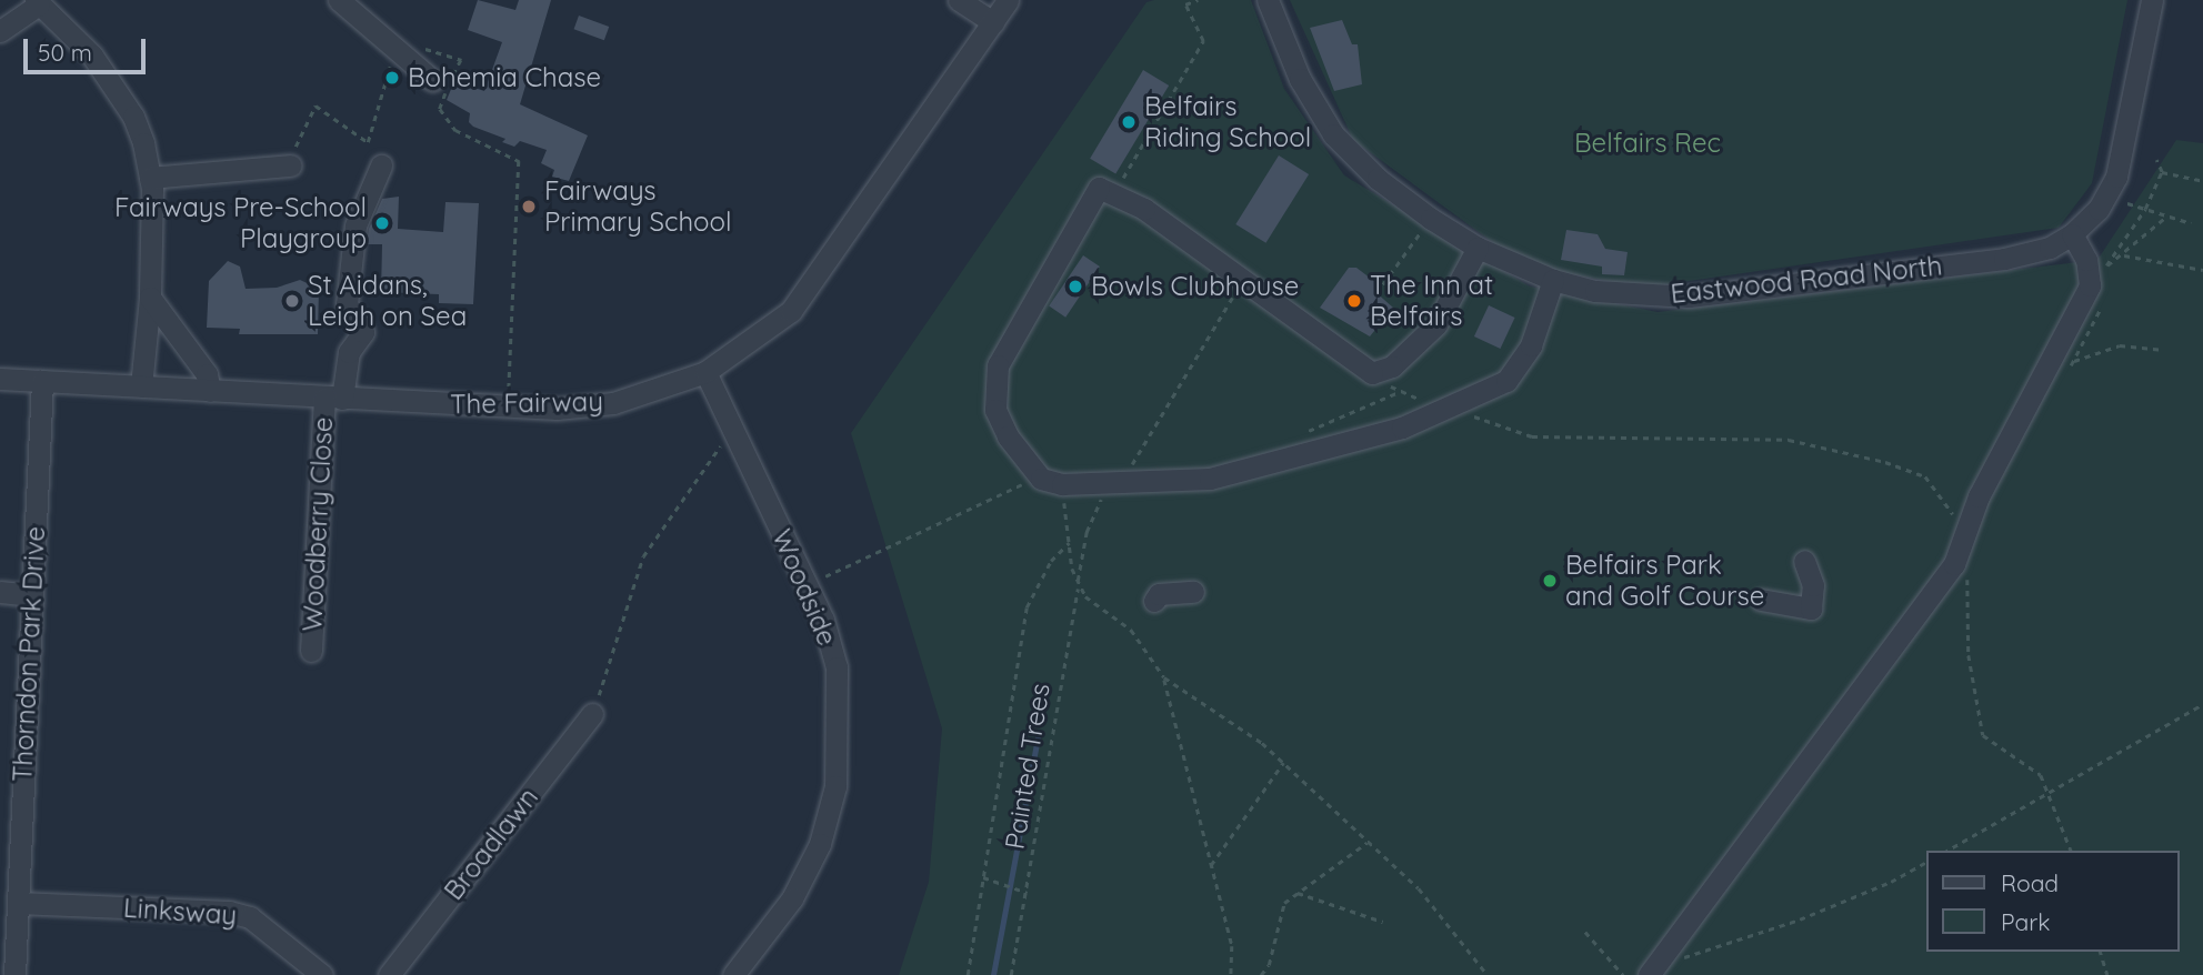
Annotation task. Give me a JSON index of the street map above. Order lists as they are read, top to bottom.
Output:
{
  "streets": {
    "street": [
      "Eastwood Road North",
      "The Fairway",
      "Woodberry Close",
      "Woodside",
      "Thorndon Park Drive",
      "Broadlawn",
      "Linksway"
    ],
    "path": ["Painted Trees"]
  },
  "crossings": [
    ["The Fairway", "Woodberry Close"],
    ["The Fairway", "Woodside"],
    ["The Fairway", "Thorndon Park Drive"],
    ["Thorndon Park Drive", "Linksway"]
  ],
  "parks": ["Belfairs Rec"],
  "places": [
    "Bohemia Chase",
    "Belfairs Riding School",
    "Fairways Primary School",
    "Fairways Pre-School Playgroup",
    "Bowls Clubhouse",
    "St Aidans, Leigh on Sea",
    "The Inn at Belfairs",
    "Belfairs Park and Golf Course"
  ],
  "legend": ["Road", "Park"],
  "scale_bar": "50 m"
}
